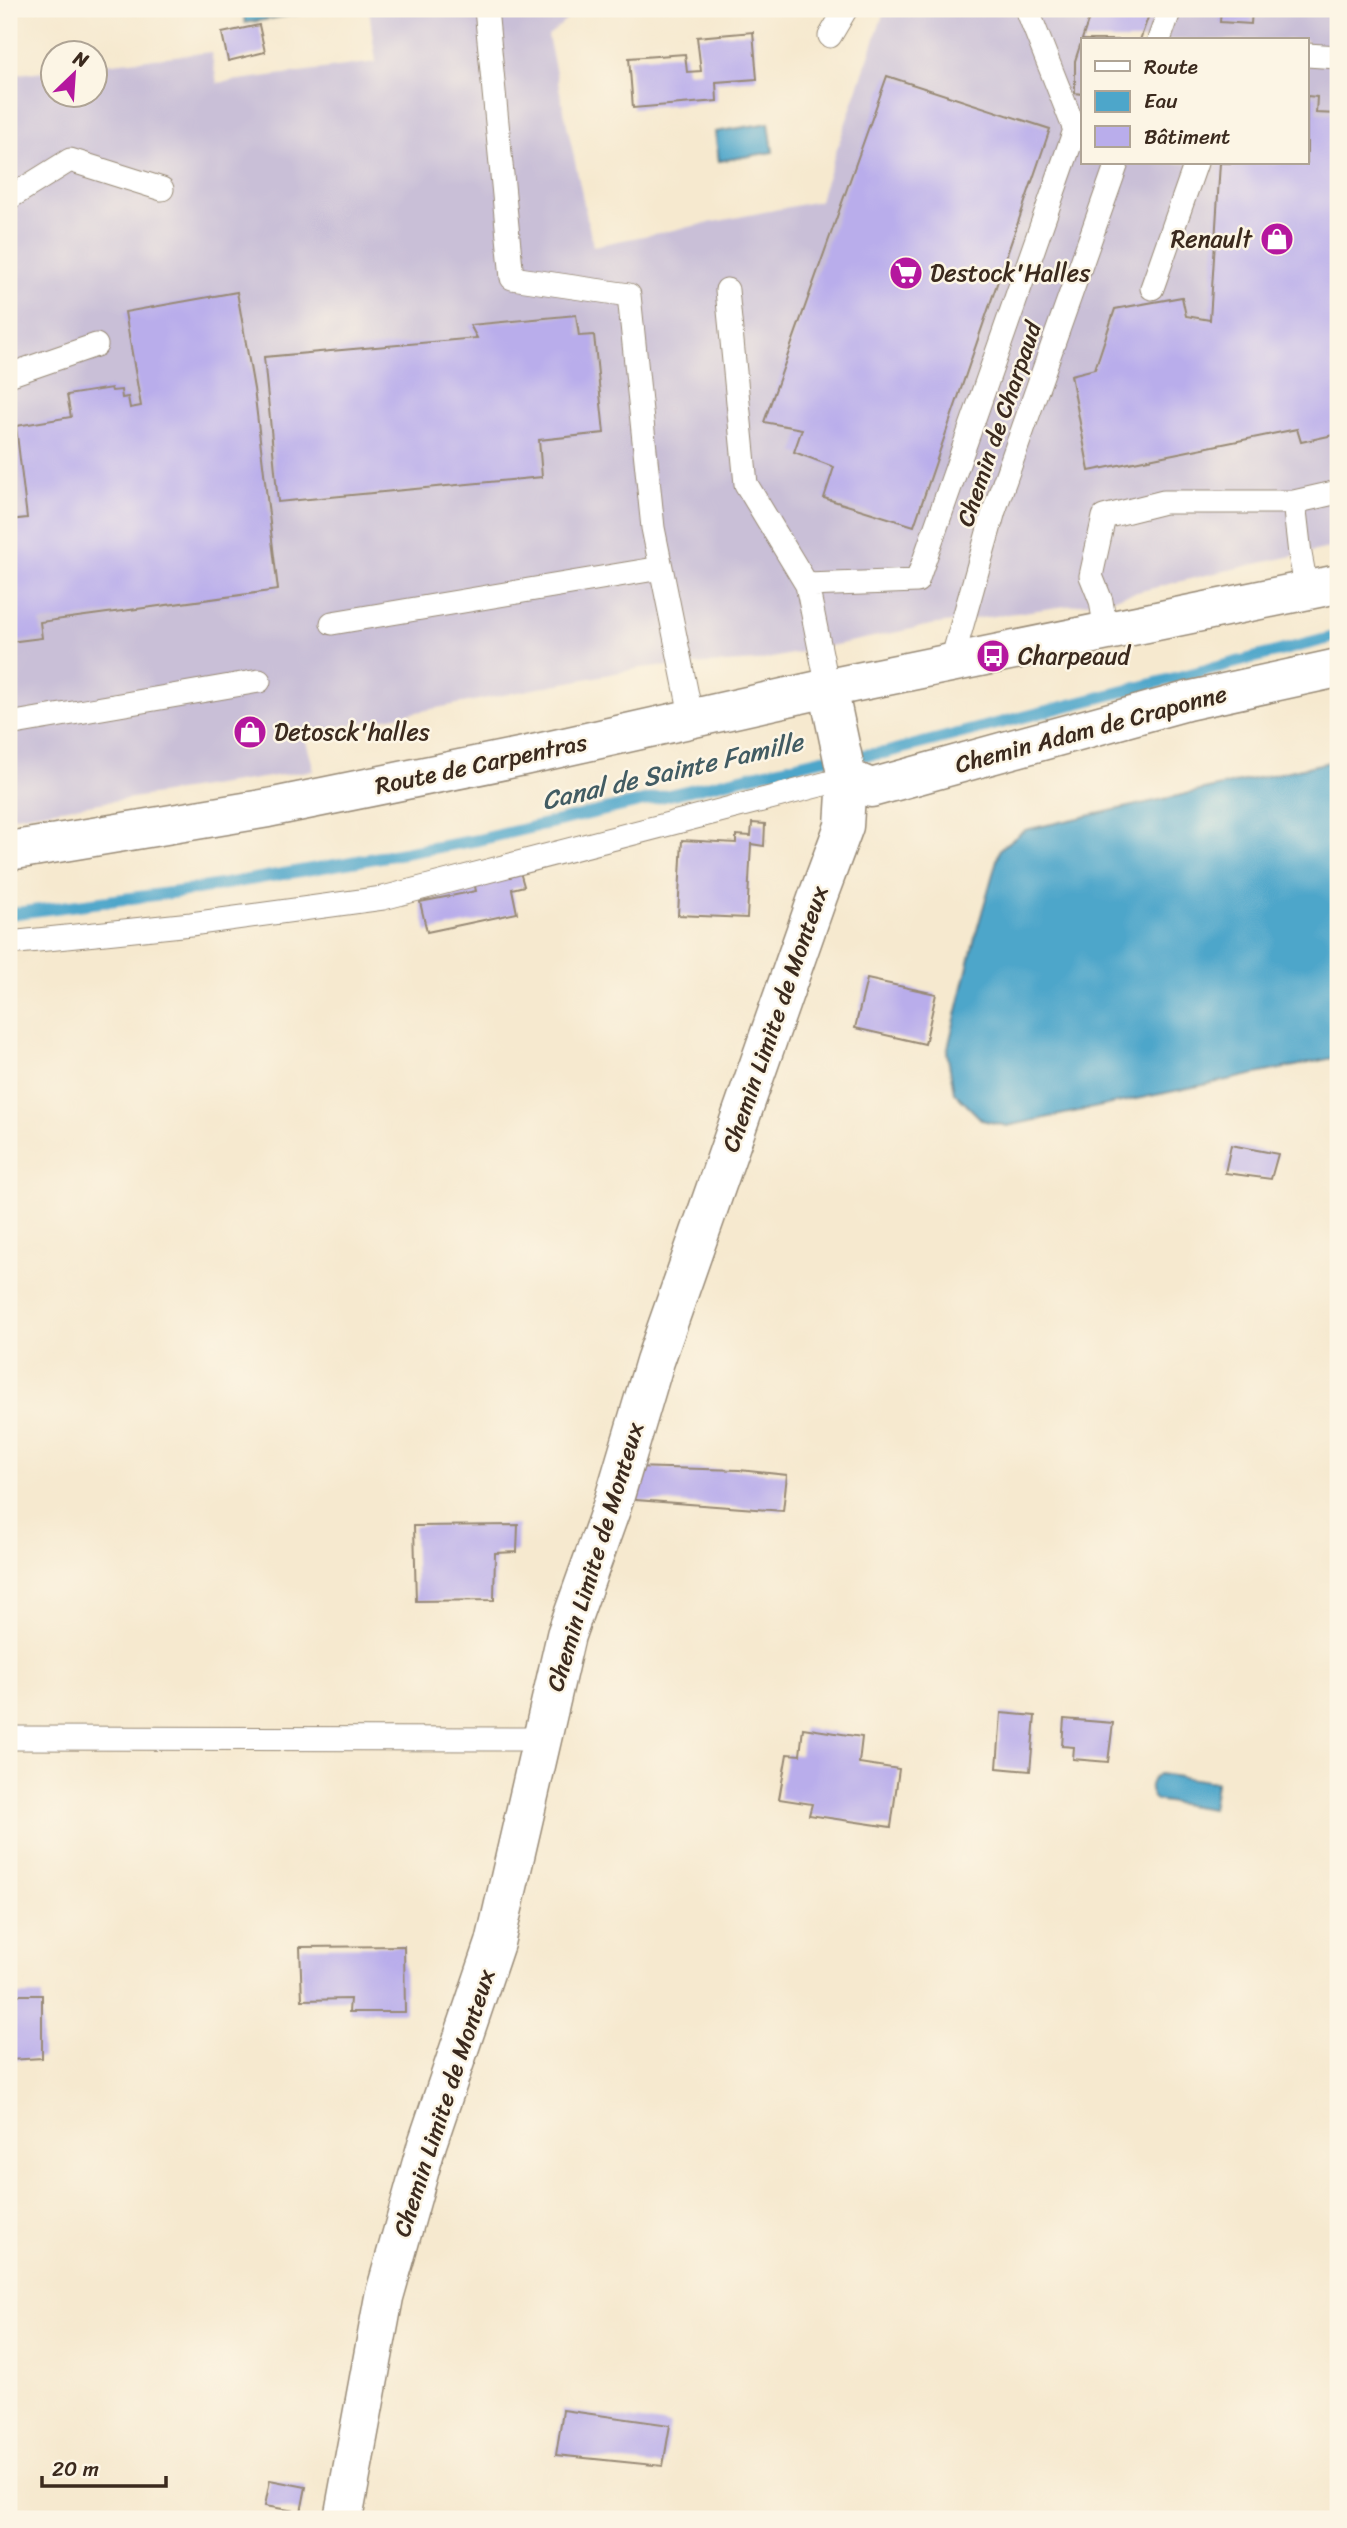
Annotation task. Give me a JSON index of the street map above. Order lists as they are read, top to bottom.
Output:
{
  "streets": {
    "street": ["Chemin Adam de Craponne", "Route de Carpentras", "Chemin Limite de Monteux"],
    "lane": ["Chemin de Charpaud"]
  },
  "crossings": [
    ["Chemin de Charpaud", "Route de Carpentras"],
    ["Chemin Adam de Craponne", "Chemin Limite de Monteux"],
    ["Route de Carpentras", "Chemin Limite de Monteux"]
  ],
  "water": ["Canal de Sainte Famille"],
  "places": {
    "shop": ["Renault", "Detosck'halles"],
    "supermarket": ["Destock'Halles"],
    "bus stop": ["Charpeaud"]
  },
  "legend": ["Route", "Eau", "Bâtiment"],
  "scale_bar": "20 m",
  "north": "top right"
}
